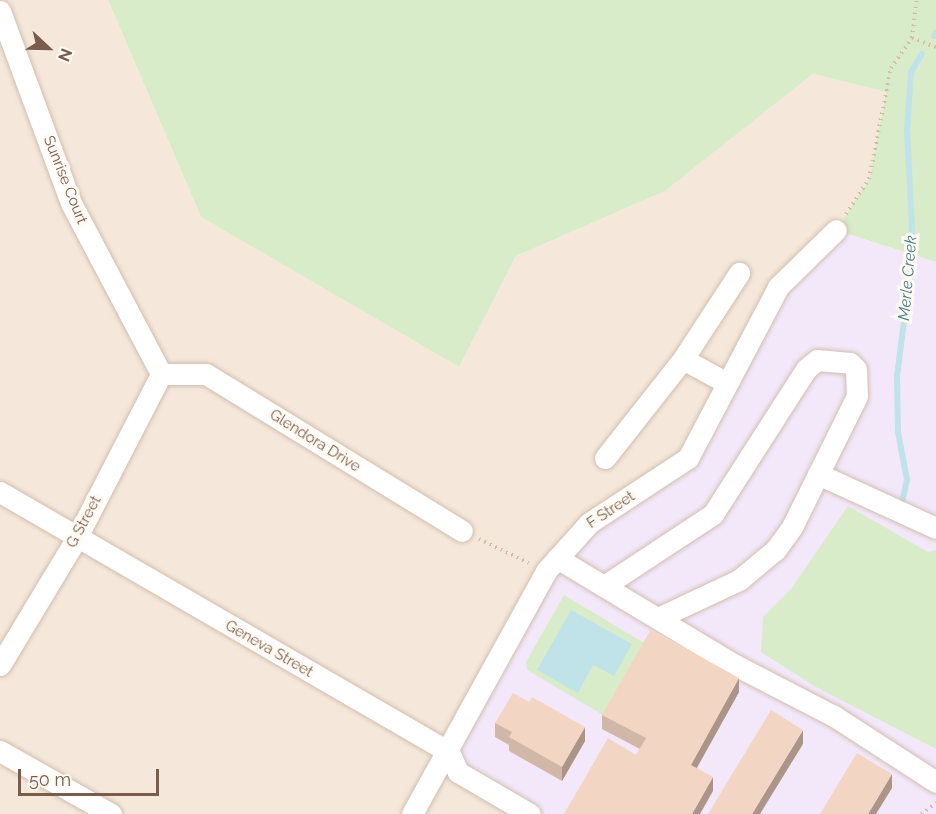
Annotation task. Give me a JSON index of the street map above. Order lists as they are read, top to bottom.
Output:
{
  "streets": {
    "street": [
      "Sunrise Court",
      "Glendora Drive",
      "F Street",
      "G Street",
      "Geneva Street"
    ]
  },
  "crossings": [
    ["Sunrise Court", "Glendora Drive"],
    ["Sunrise Court", "G Street"],
    ["Glendora Drive", "G Street"],
    ["F Street", "Geneva Street"],
    ["G Street", "Geneva Street"]
  ],
  "water": ["Merle Creek"],
  "scale_bar": "50 m",
  "north": "right"
}
